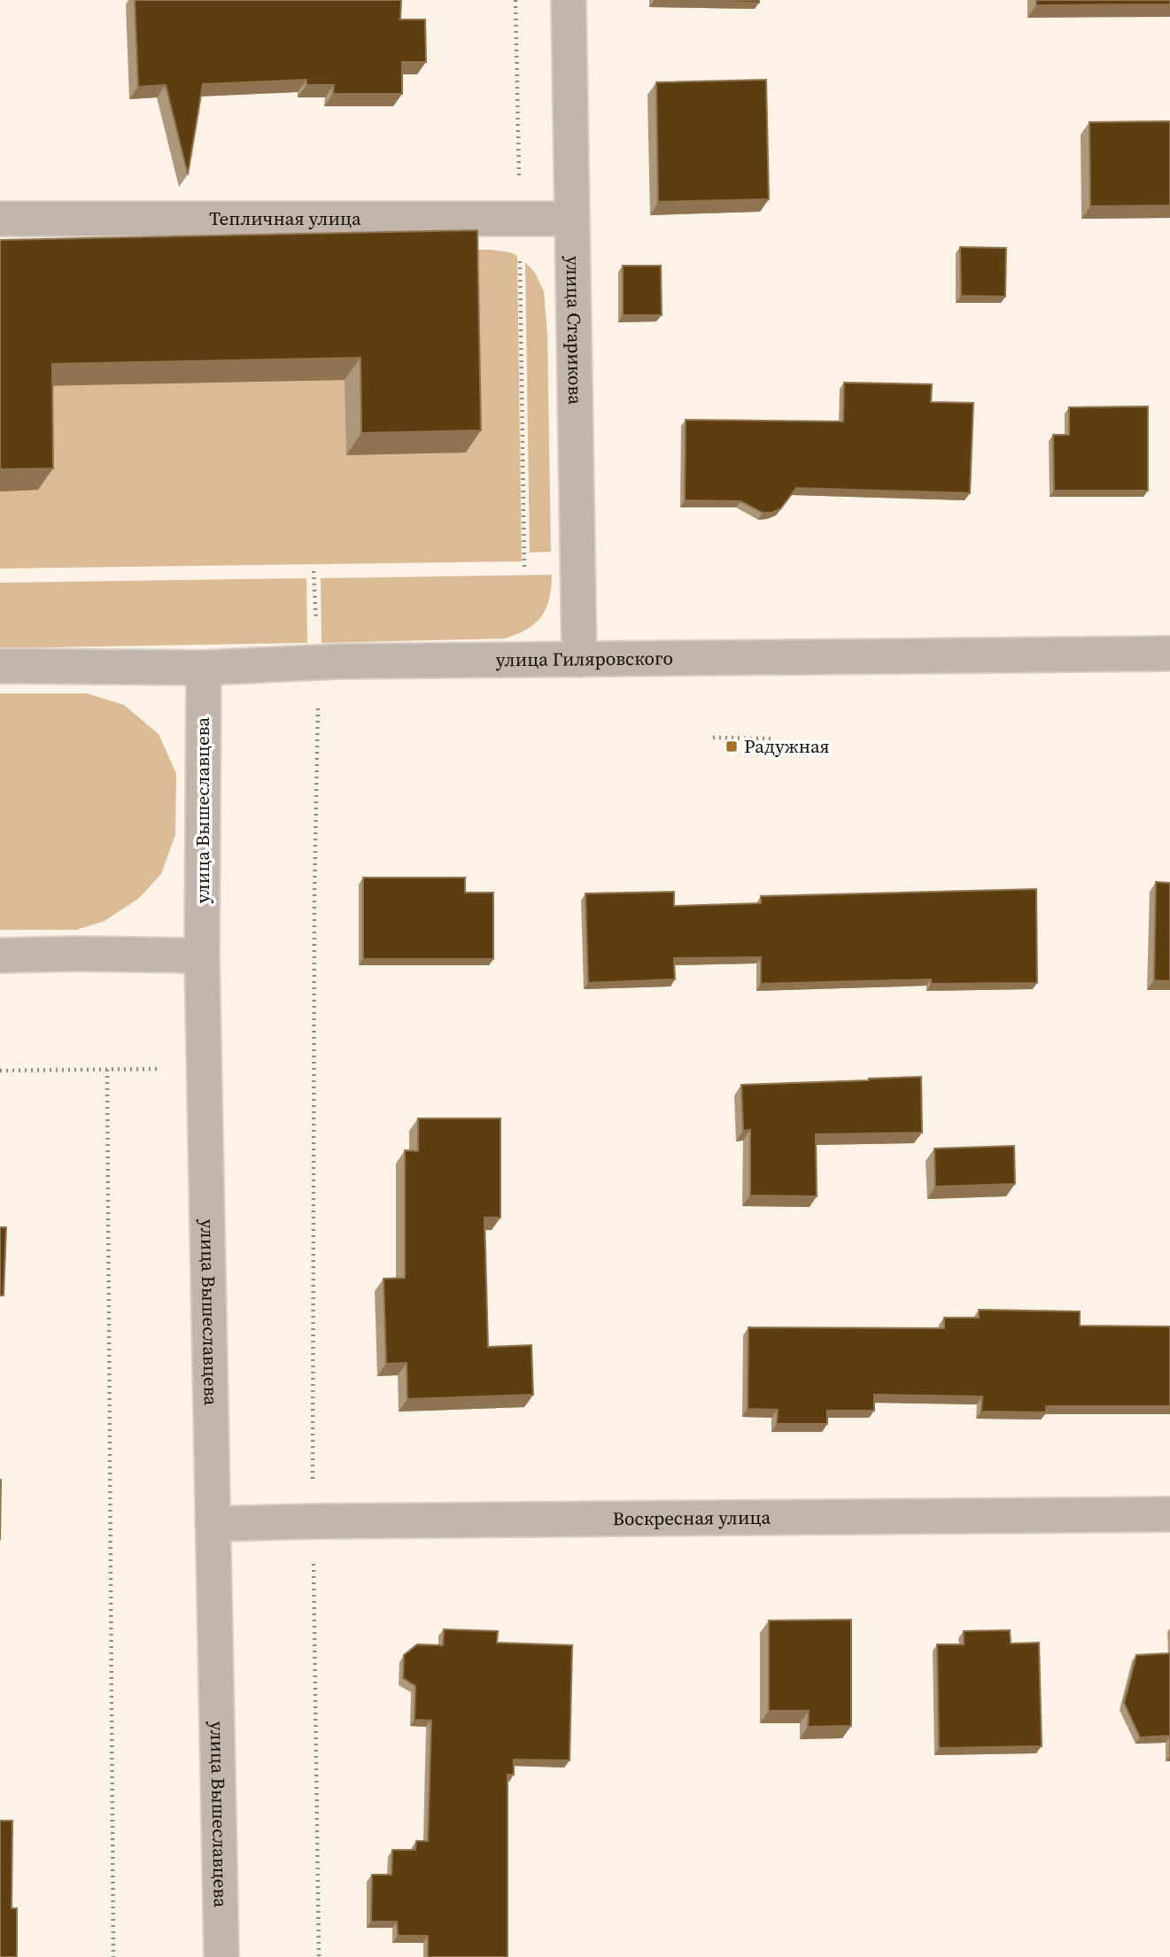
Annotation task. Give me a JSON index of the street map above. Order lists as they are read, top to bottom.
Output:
{
  "streets": {
    "street": [
      "Тепличная улица",
      "улица Старикова",
      "улица Гиляровского",
      "улица Вышеславцева",
      "Воскресная улица"
    ]
  },
  "crossings": [
    ["Тепличная улица", "улица Старикова"],
    ["улица Старикова", "улица Гиляровского"],
    ["улица Гиляровского", "улица Вышеславцева"],
    ["улица Вышеславцева", "Воскресная улица"]
  ],
  "places": {
    "transit": ["Радужная"]
  }
}
